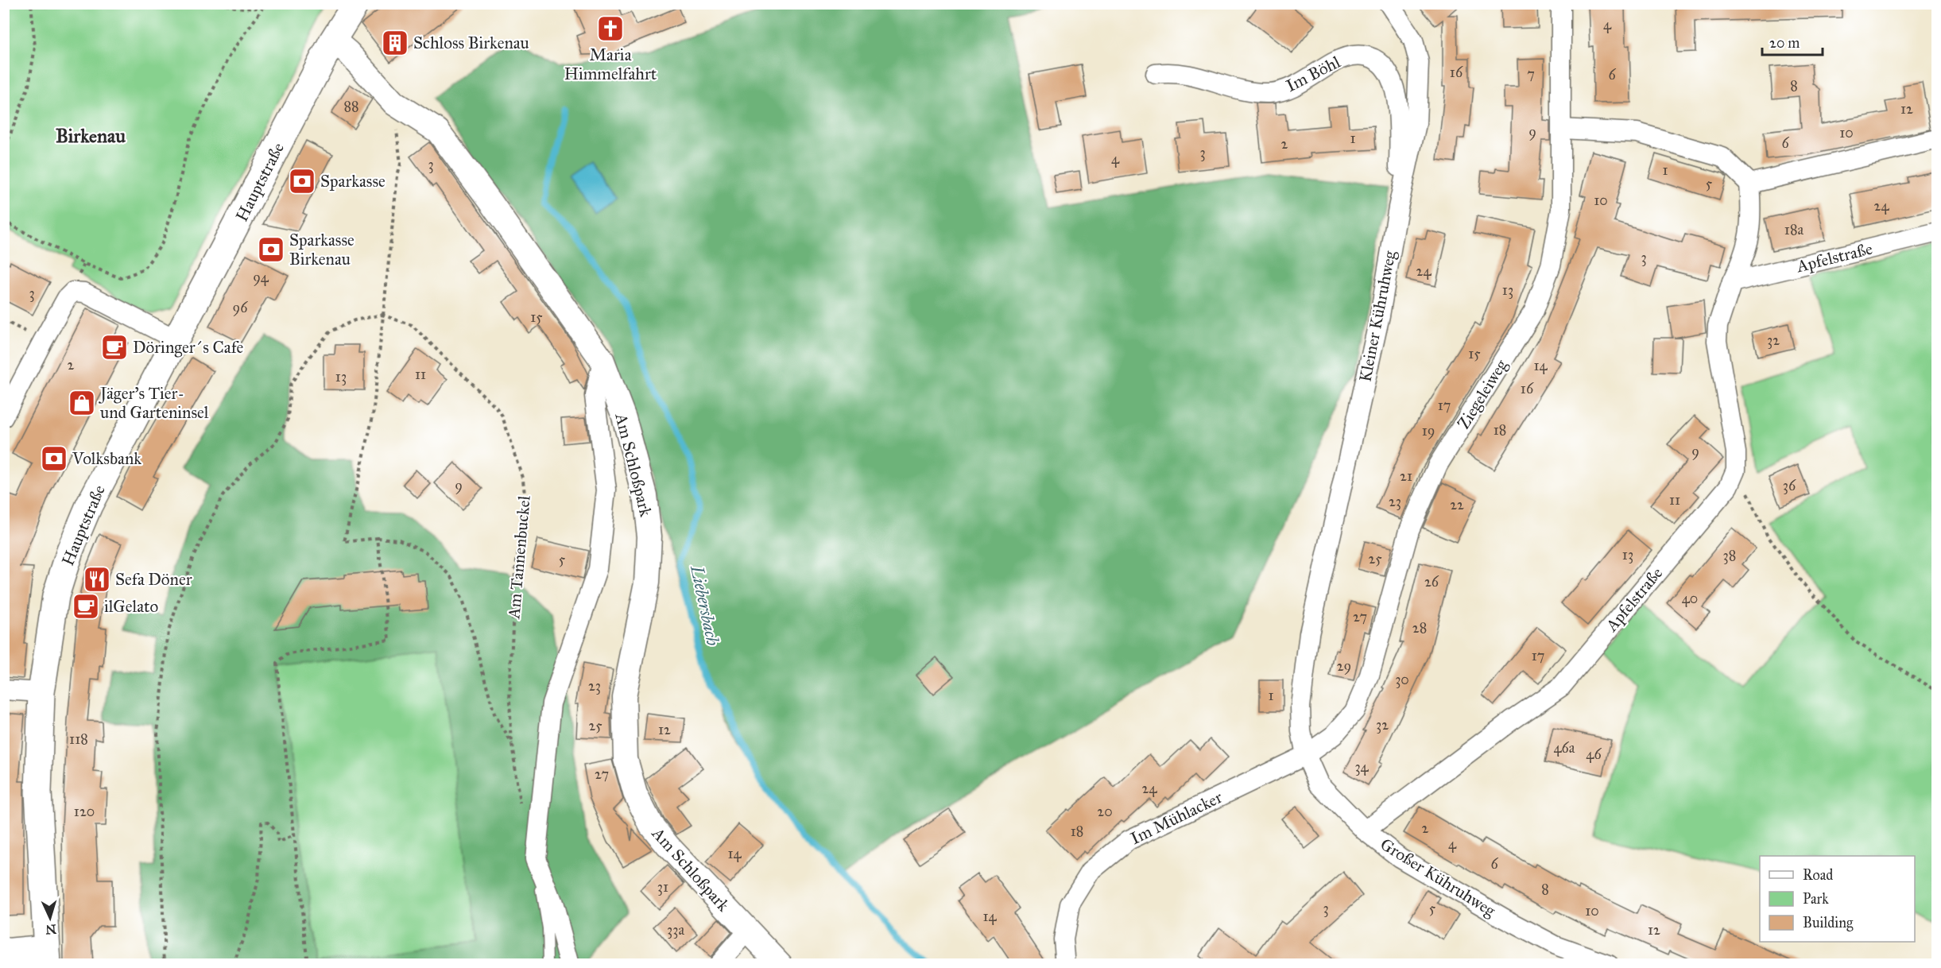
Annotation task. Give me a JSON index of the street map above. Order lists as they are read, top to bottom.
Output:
{
  "streets": {
    "main road": ["Hauptstraße"],
    "street": [
      "Im Böhl",
      "Apfelstraße",
      "Kleiner Kühruhweg",
      "Ziegeleiweg",
      "Am Schloßpark",
      "Im Mühlacker",
      "Großer Kühruhweg"
    ],
    "path": ["Am Tannenbuckel"]
  },
  "crossings": [
    ["Im Böhl", "Kleiner Kühruhweg"],
    ["Hauptstraße", "Am Schloßpark"],
    ["Apfelstraße", "Großer Kühruhweg"],
    ["Kleiner Kühruhweg", "Großer Kühruhweg"],
    ["Ziegeleiweg", "Im Mühlacker"],
    ["Ziegeleiweg", "Großer Kühruhweg"],
    ["Im Mühlacker", "Großer Kühruhweg"]
  ],
  "districts": ["Birkenau"],
  "water": ["Liebersbach"],
  "places": {
    "church": ["Maria Himmelfahrt"],
    "building": ["Schloss Birkenau"],
    "bank": ["Sparkasse", "Sparkasse Birkenau", "Volksbank"],
    "cafe": ["Döringer´s Cafe", "ilGelato"],
    "shop": ["Jäger's Tier- und Garteninsel"],
    "restaurant": ["Sefa Döner"]
  },
  "house_numbers": [
    "4",
    "16",
    "7",
    "6",
    "8",
    "88",
    "12",
    "9",
    "10",
    "1",
    "6",
    "2",
    "3",
    "4",
    "3",
    "1",
    "5",
    "10",
    "24",
    "18a",
    "3",
    "24",
    "94",
    "13",
    "3",
    "96",
    "15",
    "32",
    "15",
    "2",
    "14",
    "11",
    "13",
    "16",
    "17",
    "18",
    "19",
    "9",
    "21",
    "9",
    "36",
    "11",
    "23",
    "22",
    "13",
    "38",
    "25",
    "5",
    "26",
    "40",
    "27",
    "28",
    "17",
    "29",
    "30",
    "23",
    "1",
    "32",
    "25",
    "12",
    "118",
    "46a",
    "46",
    "34",
    "27",
    "24",
    "120",
    "20",
    "2",
    "18",
    "4",
    "14",
    "6",
    "31",
    "8",
    "3",
    "5",
    "10",
    "14",
    "33a",
    "12"
  ],
  "legend": ["Road", "Park", "Building"],
  "scale_bar": "20 m",
  "north": "bottom"
}
